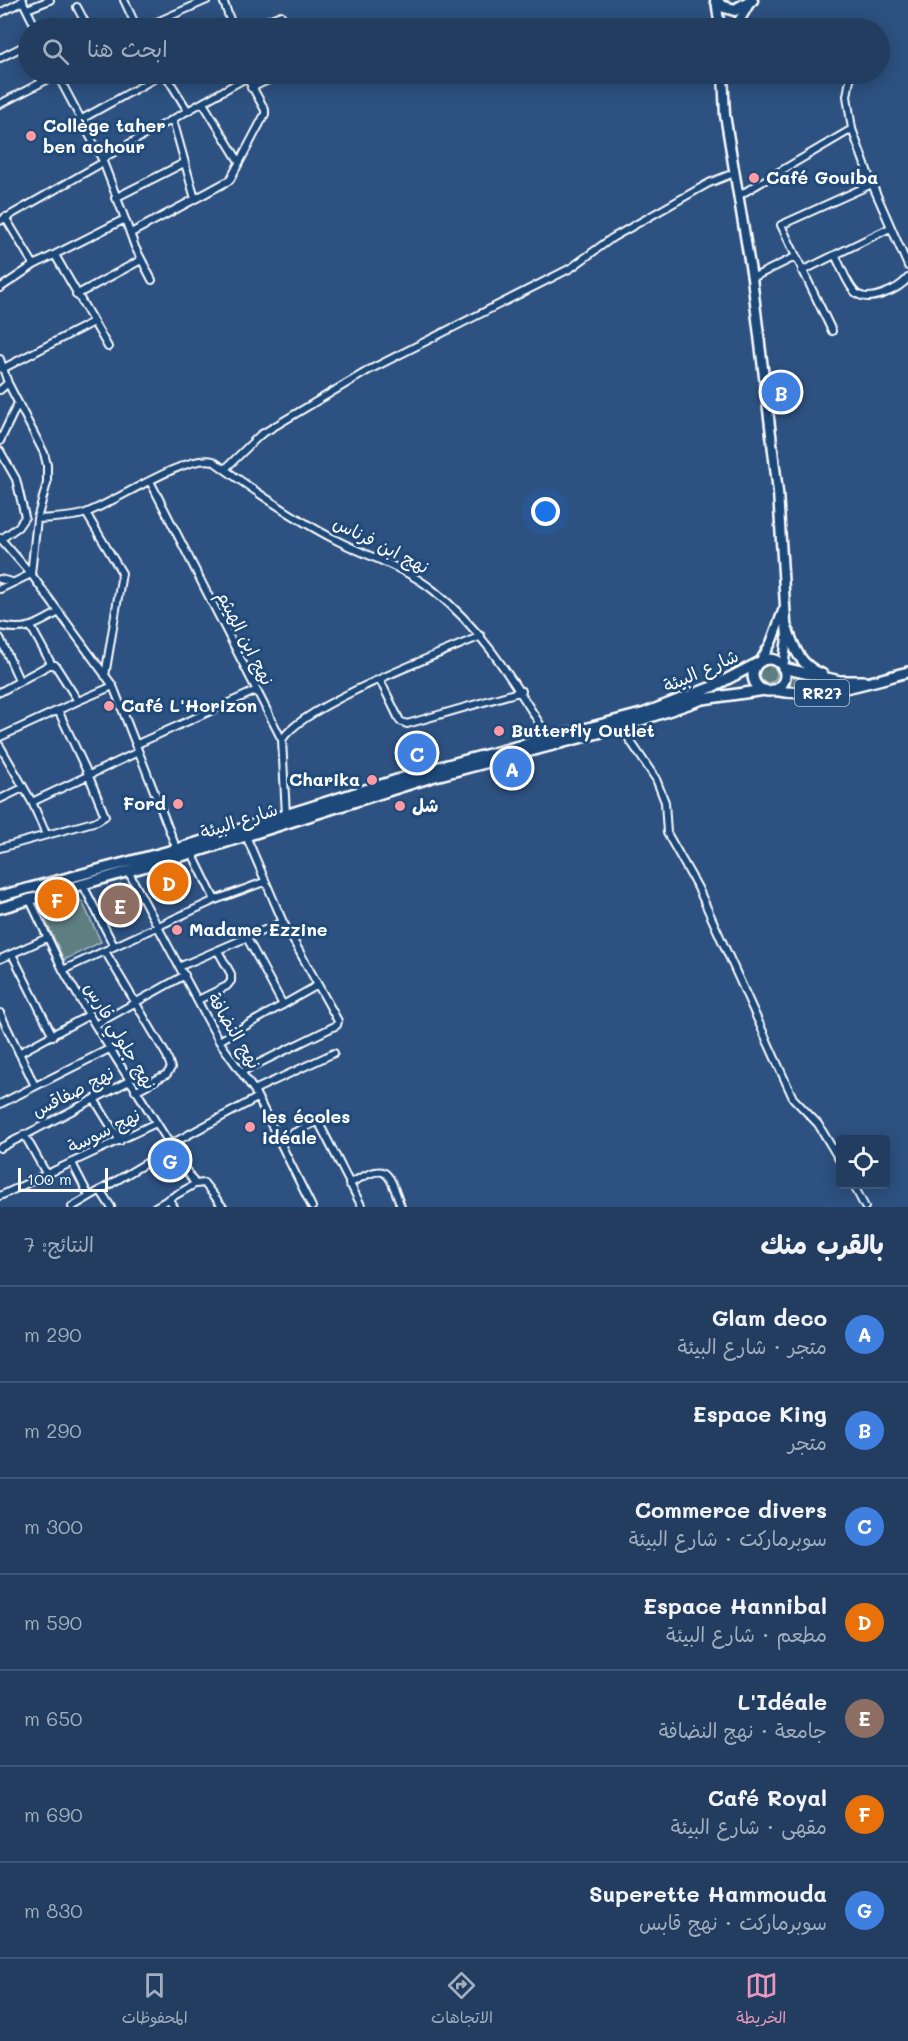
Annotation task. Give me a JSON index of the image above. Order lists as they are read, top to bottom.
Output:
{
  "streets": {
    "main road": ["شارع البيئة", "RR27"],
    "street": [
      "نهج ابن فرناس",
      "نهج ابن الهيثم",
      "نهج النضافة",
      "نهج جلولي فارس",
      "نهج صفاقس",
      "نهج سوسة"
    ]
  },
  "crossings": [
    ["نهج ابن فرناس", "نهج ابن الهيثم"],
    ["نهج ابن فرناس", "شارع البيئة"],
    ["نهج ابن الهيثم", "شارع البيئة"],
    ["شارع البيئة", "RR27"],
    ["شارع البيئة", "نهج النضافة"],
    ["شارع البيئة", "نهج جلولي فارس"],
    ["نهج جلولي فارس", "نهج صفاقس"],
    ["نهج جلولي فارس", "نهج سوسة"]
  ],
  "places": [
    "Collège taher ben achour",
    "Café Gouiba",
    "Café L'Horizon",
    "Butterfly Outlet",
    "Charika",
    "Ford",
    "شل",
    "Madame Ezzine",
    "les écoles idéale"
  ],
  "scale_bar": "100 m",
  "page": {
    "search": "ابحث هنا",
    "pins": [
      "B",
      "C",
      "A",
      "D",
      "F",
      "E",
      "G"
    ],
    "scale": "100 m",
    "heading": ["بالقرب منك", "النتائج: 7"],
    "list": [
      {
        "mark": "A",
        "name": "Glam deco",
        "note": "متجر · شارع البيئة",
        "value": "290 m"
      },
      {
        "mark": "B",
        "name": "Espace King",
        "note": "متجر",
        "value": "290 m"
      },
      {
        "mark": "C",
        "name": "Commerce divers",
        "note": "سوبرماركت · شارع البيئة",
        "value": "300 m"
      },
      {
        "mark": "D",
        "name": "Espace Hannibal",
        "note": "مطعم · شارع البيئة",
        "value": "590 m"
      },
      {
        "mark": "E",
        "name": "L'Idéale",
        "note": "جامعة · نهج النضافة",
        "value": "650 m"
      },
      {
        "mark": "F",
        "name": "Café Royal",
        "note": "مقهى · شارع البيئة",
        "value": "690 m"
      },
      {
        "mark": "G",
        "name": "Superette Hammouda",
        "note": "سوبرماركت · نهج قابس",
        "value": "830 m"
      }
    ],
    "nav": ["الخريطة", "الاتجاهات", "المحفوظات"]
  }
}
